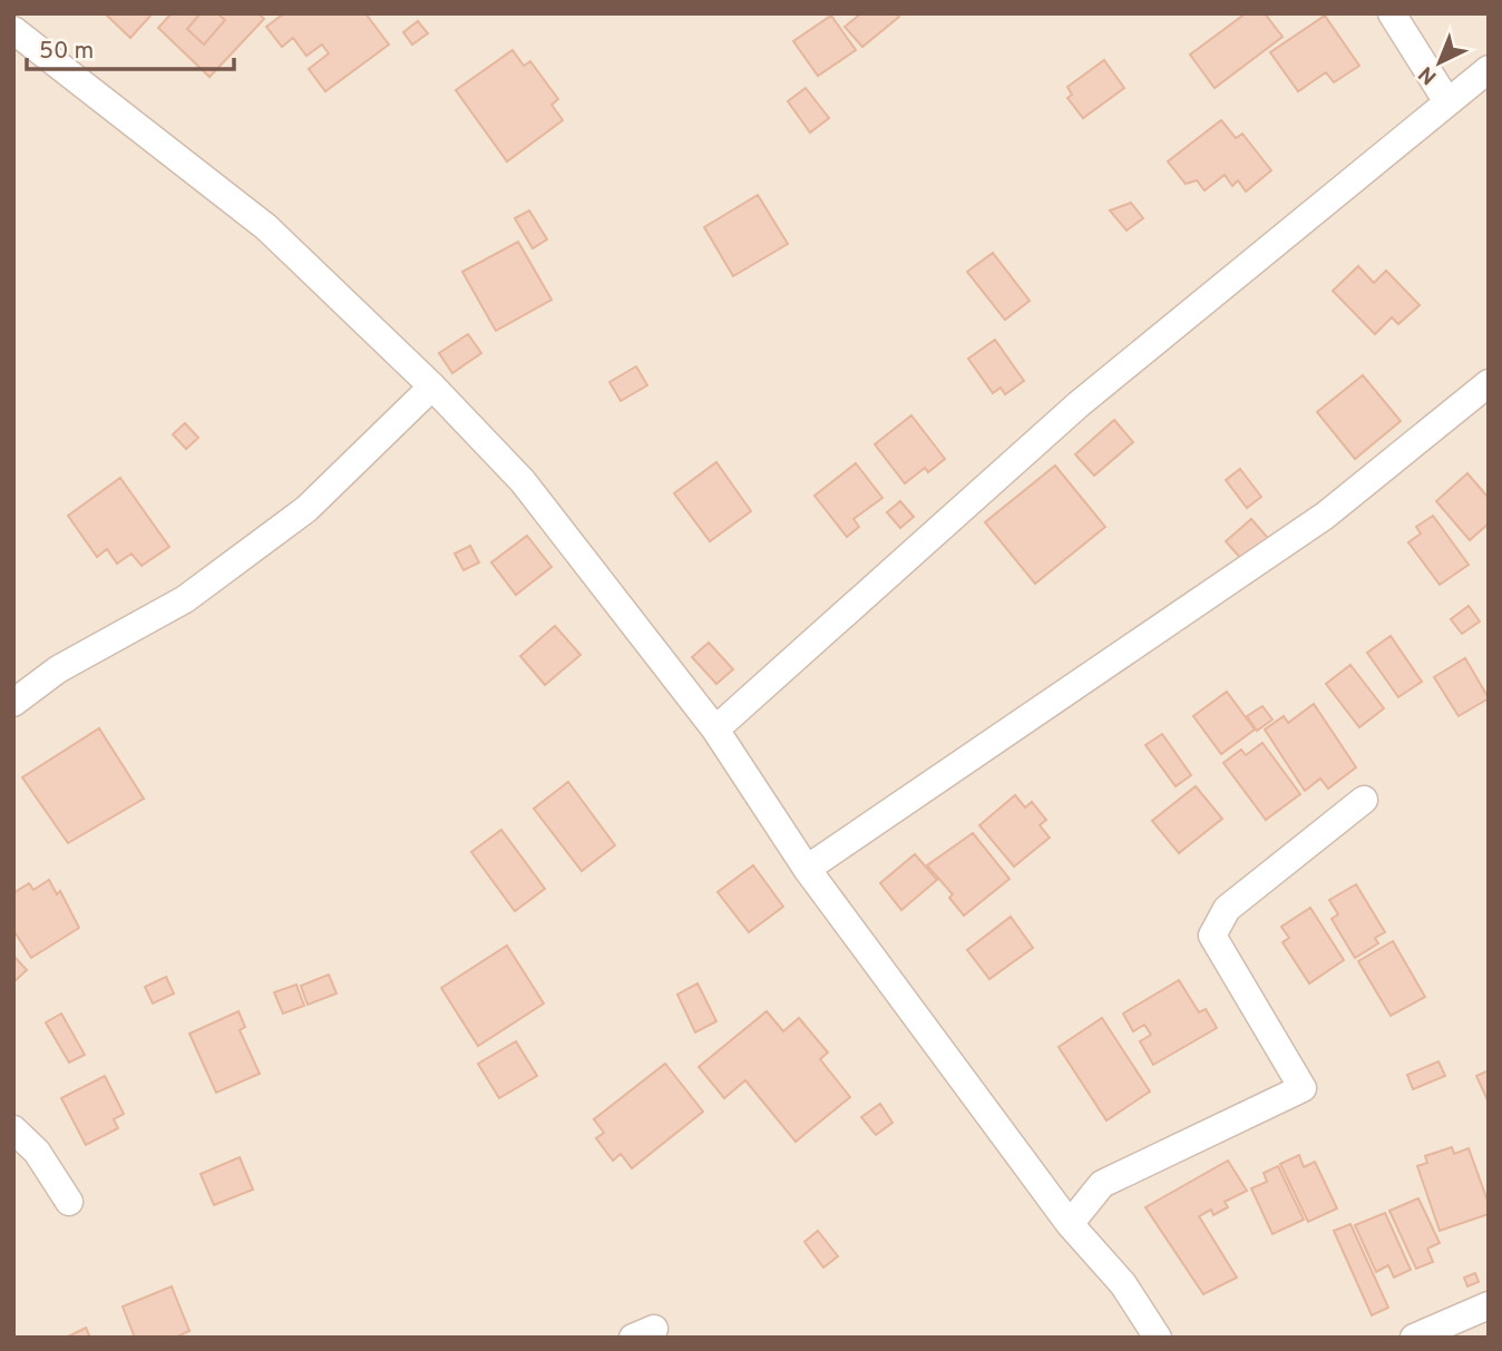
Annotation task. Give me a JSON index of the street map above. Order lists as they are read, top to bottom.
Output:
{
  "scale_bar": "50 m",
  "north": "bottom left"
}
